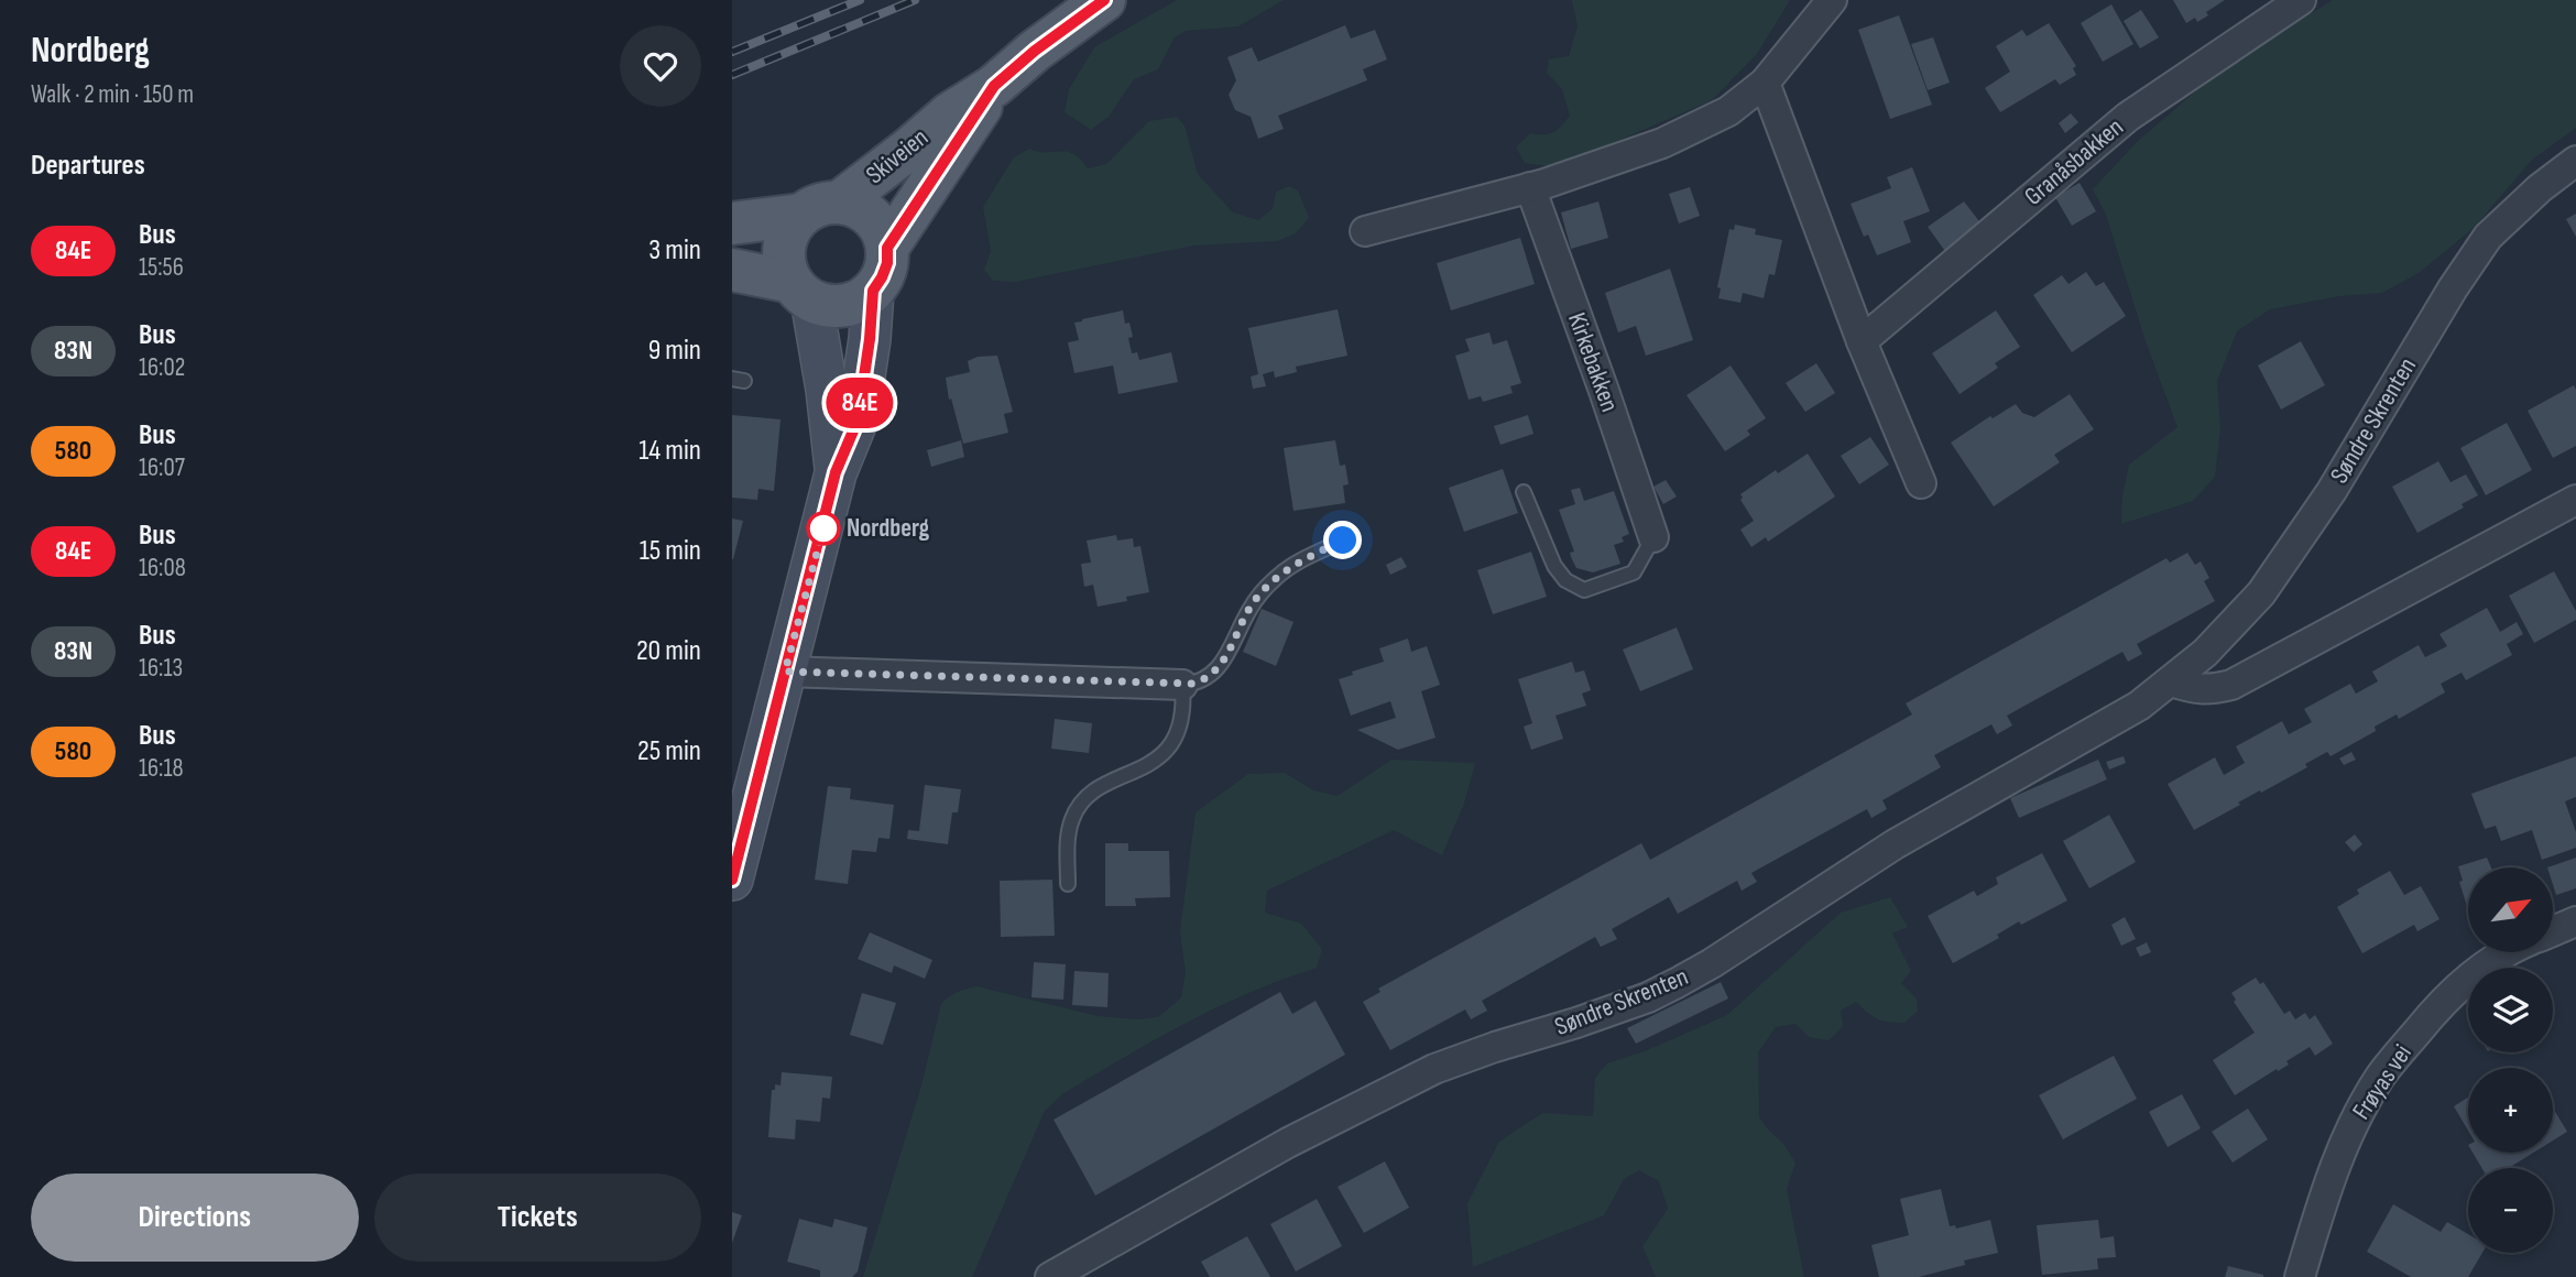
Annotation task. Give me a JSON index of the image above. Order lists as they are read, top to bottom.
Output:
{
  "streets": {
    "main road": ["Skiveien"],
    "street": [
      "Granåsbakken",
      "Kirkebakken",
      "Søndre Skrenten",
      "Frøyas vei"
    ]
  },
  "places": ["Nordberg"],
  "lines": ["bus line 84E"],
  "north": "top right",
  "page": {
    "heading": [
      ["Nordberg", "Walk · 2 min · 150 m"],
      "Departures"
    ],
    "on_map": "84E",
    "list": [
      {
        "mark": "84E",
        "name": "Bus",
        "note": "15:56",
        "value": "3 min"
      },
      {
        "mark": "83N",
        "name": "Bus",
        "note": "16:02",
        "value": "9 min"
      },
      {
        "mark": "580",
        "name": "Bus",
        "note": "16:07",
        "value": "14 min"
      },
      {
        "mark": "84E",
        "name": "Bus",
        "note": "16:08",
        "value": "15 min"
      },
      {
        "mark": "83N",
        "name": "Bus",
        "note": "16:13",
        "value": "20 min"
      },
      {
        "mark": "580",
        "name": "Bus",
        "note": "16:18",
        "value": "25 min"
      }
    ],
    "map_buttons": ["+", "−"],
    "buttons": ["Directions", "Tickets"]
  }
}
